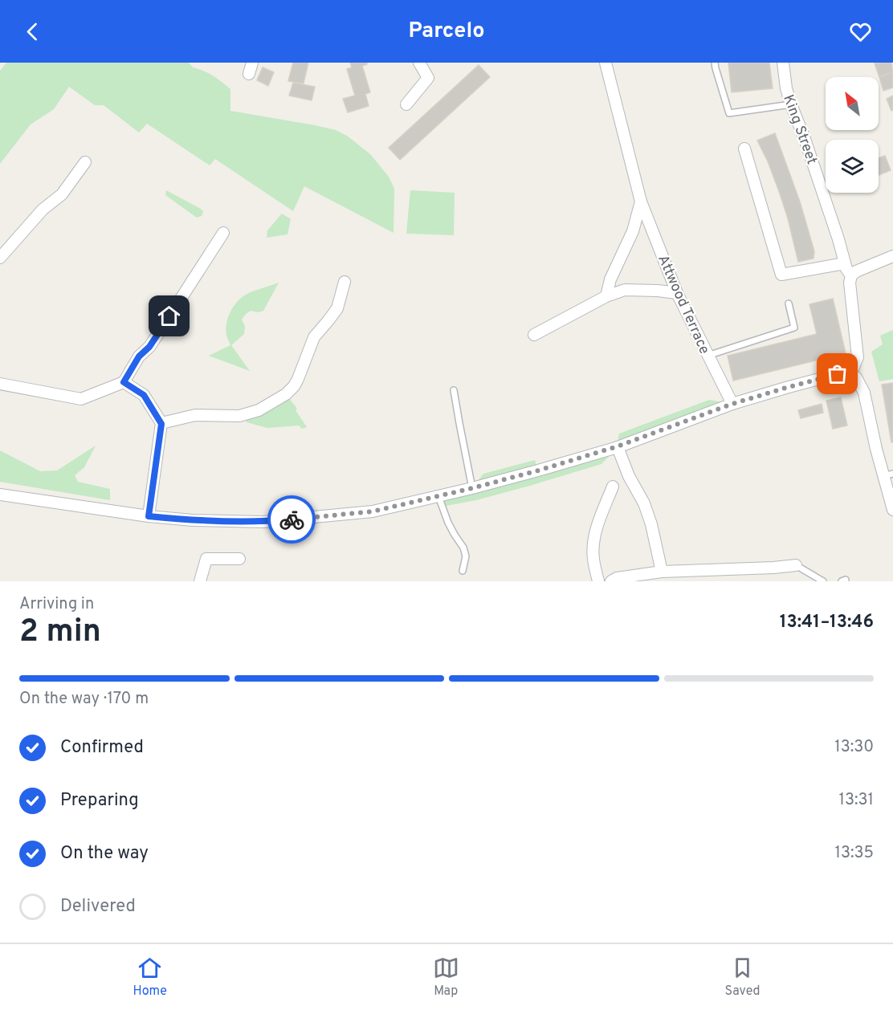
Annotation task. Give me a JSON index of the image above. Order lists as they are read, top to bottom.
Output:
{
  "streets": {
    "street": ["King Street", "Attwood Terrace"]
  },
  "north": "top left",
  "page": {
    "header": "Parcelo",
    "heading": ["2 min", "Arriving in", "13:41–13:46"],
    "bar": "On the way · 170 m",
    "list": [
      ["Confirmed", "13:30"],
      ["Preparing", "13:31"],
      ["On the way", "13:35"],
      "Delivered"
    ],
    "tabs": ["Home", "Map", "Saved"]
  }
}
